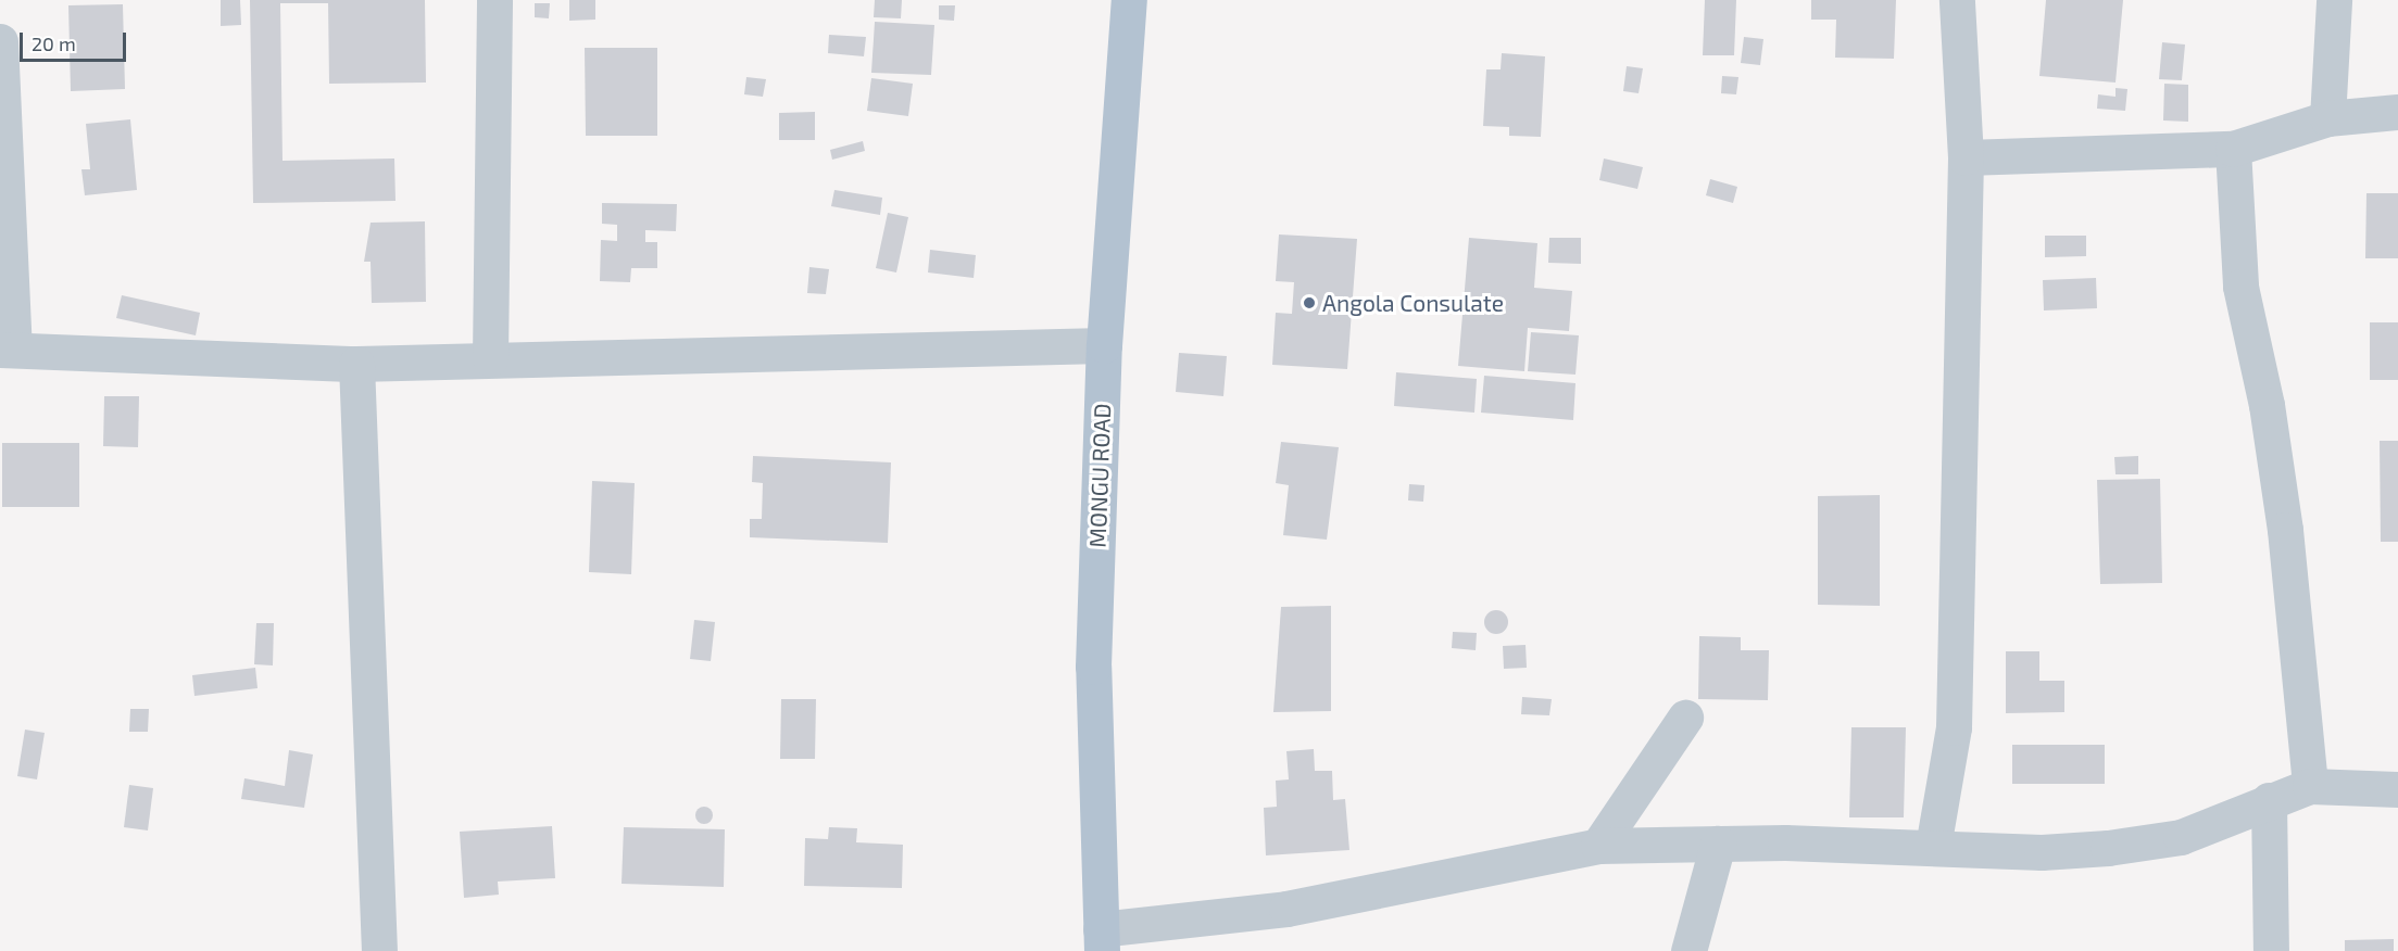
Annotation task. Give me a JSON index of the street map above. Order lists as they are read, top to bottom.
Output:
{
  "streets": {
    "main road": ["MONGU ROAD"]
  },
  "places": ["Angola Consulate"],
  "scale_bar": "20 m"
}
